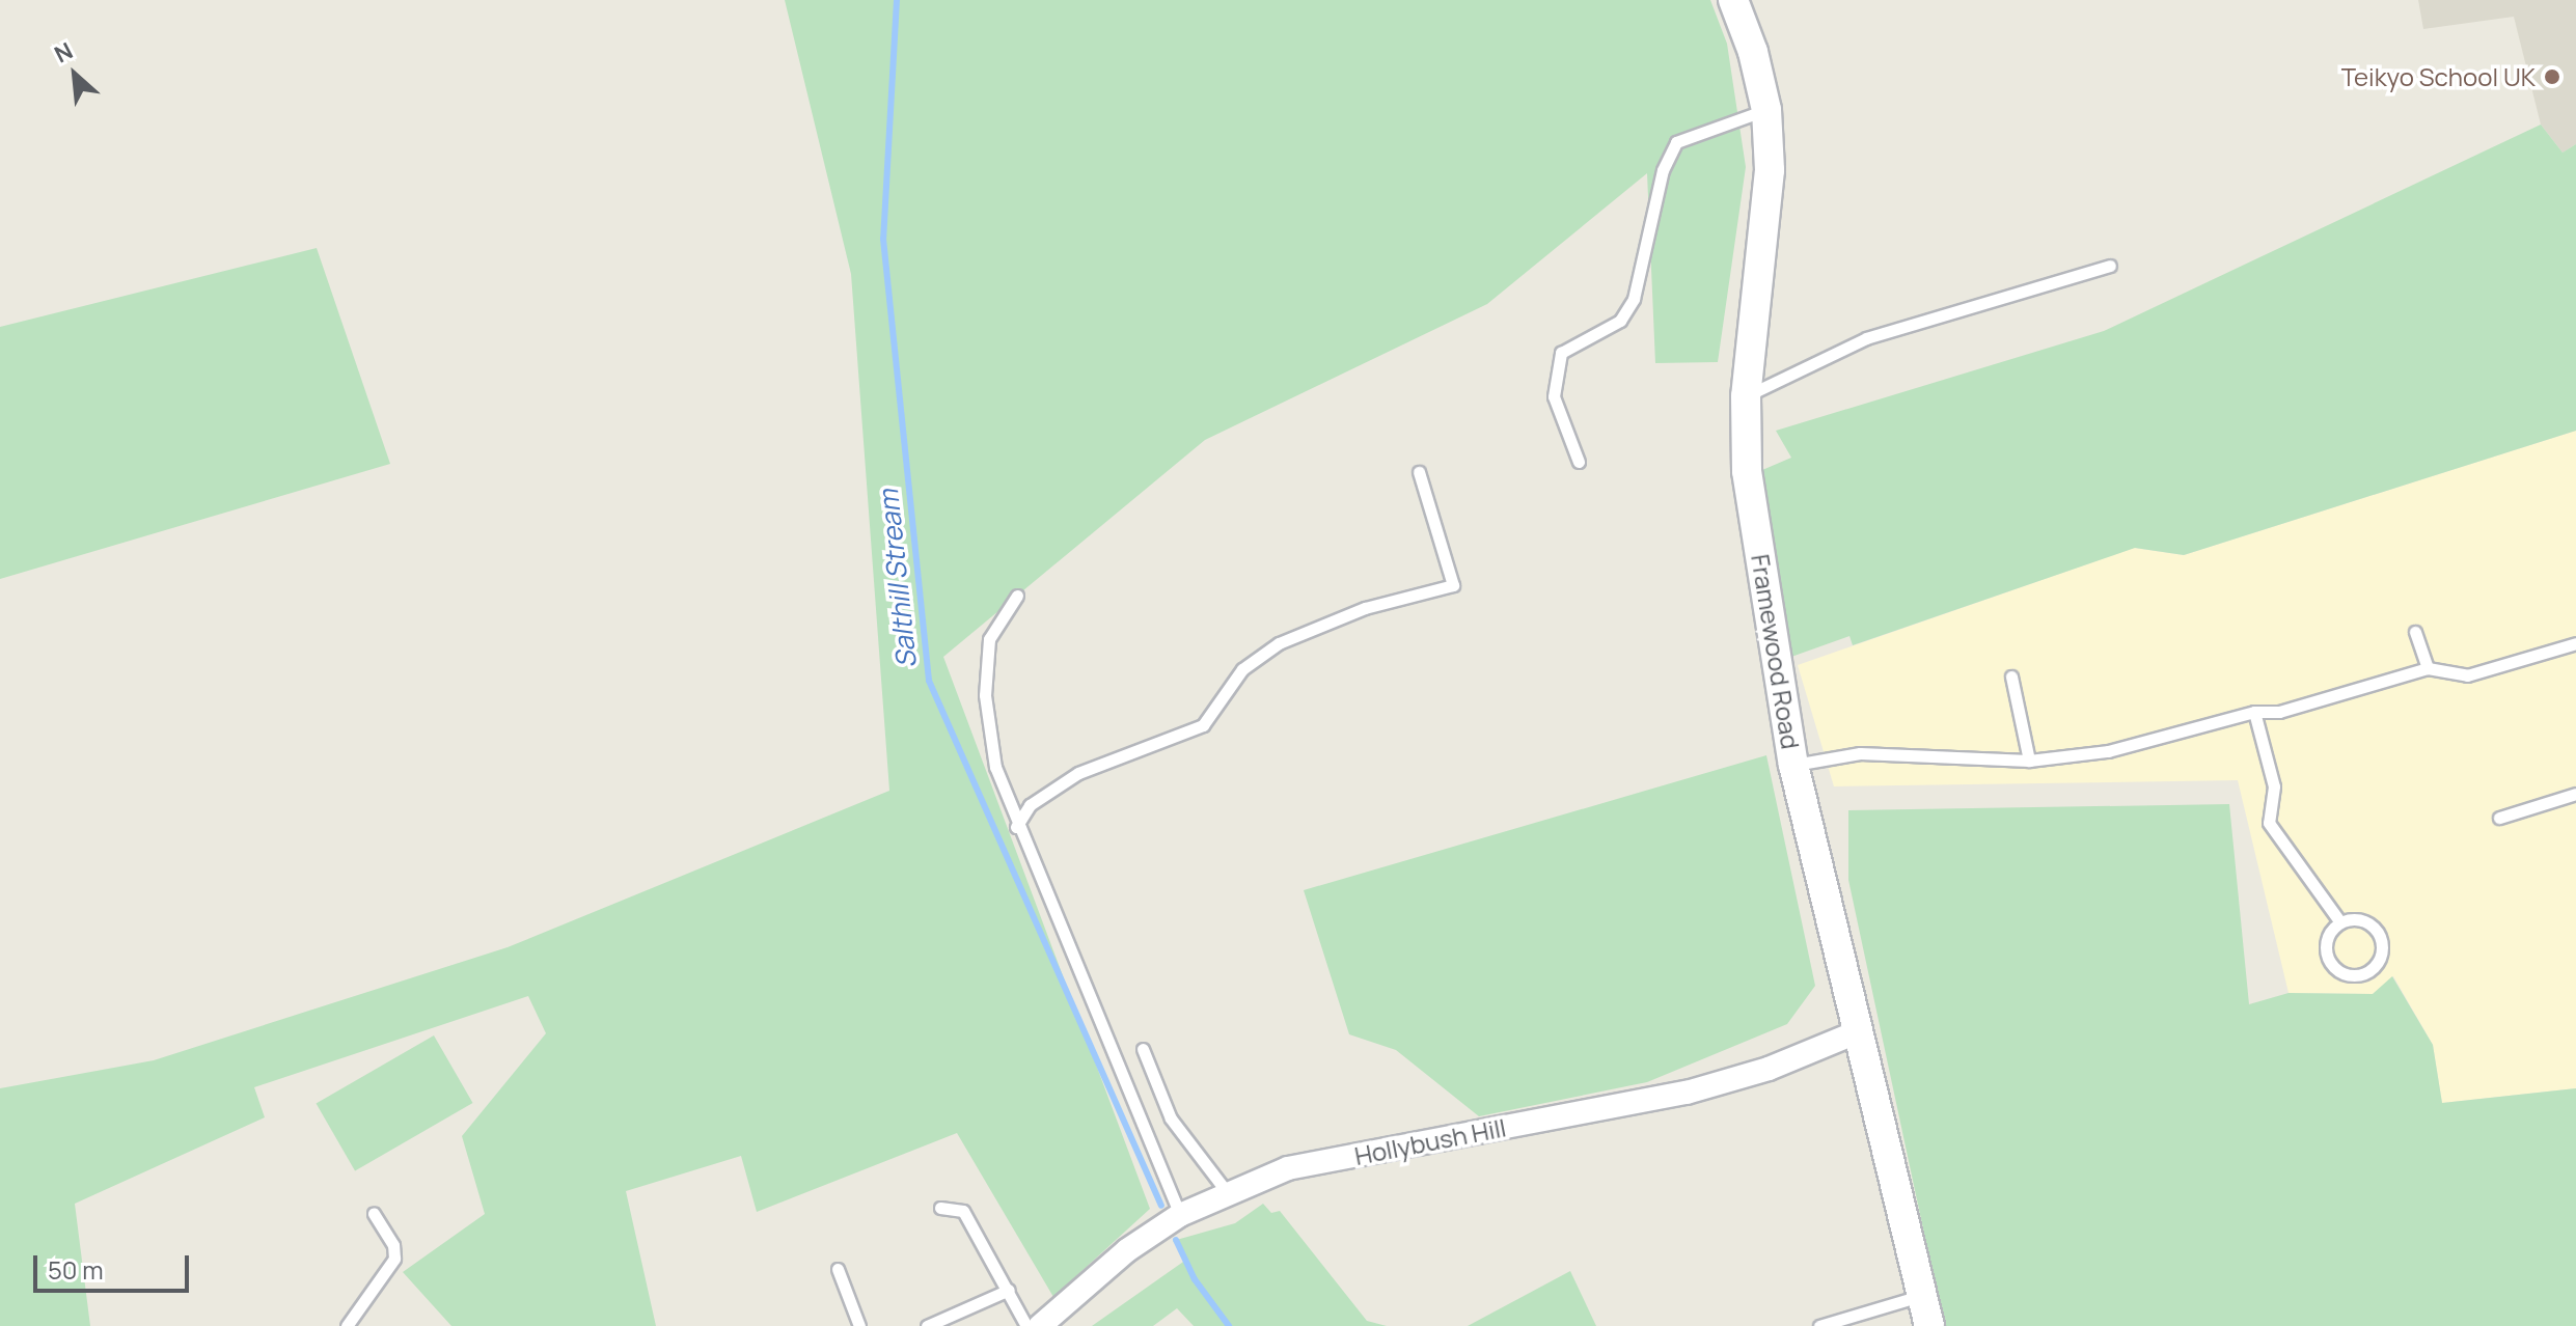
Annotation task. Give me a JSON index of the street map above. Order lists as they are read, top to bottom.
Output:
{
  "streets": {
    "street": ["Framewood Road", "Hollybush Hill"]
  },
  "crossings": [
    ["Framewood Road", "Hollybush Hill"]
  ],
  "water": ["Salthill Stream"],
  "places": ["Teikyo School UK"],
  "scale_bar": "50 m",
  "north": "top left"
}
